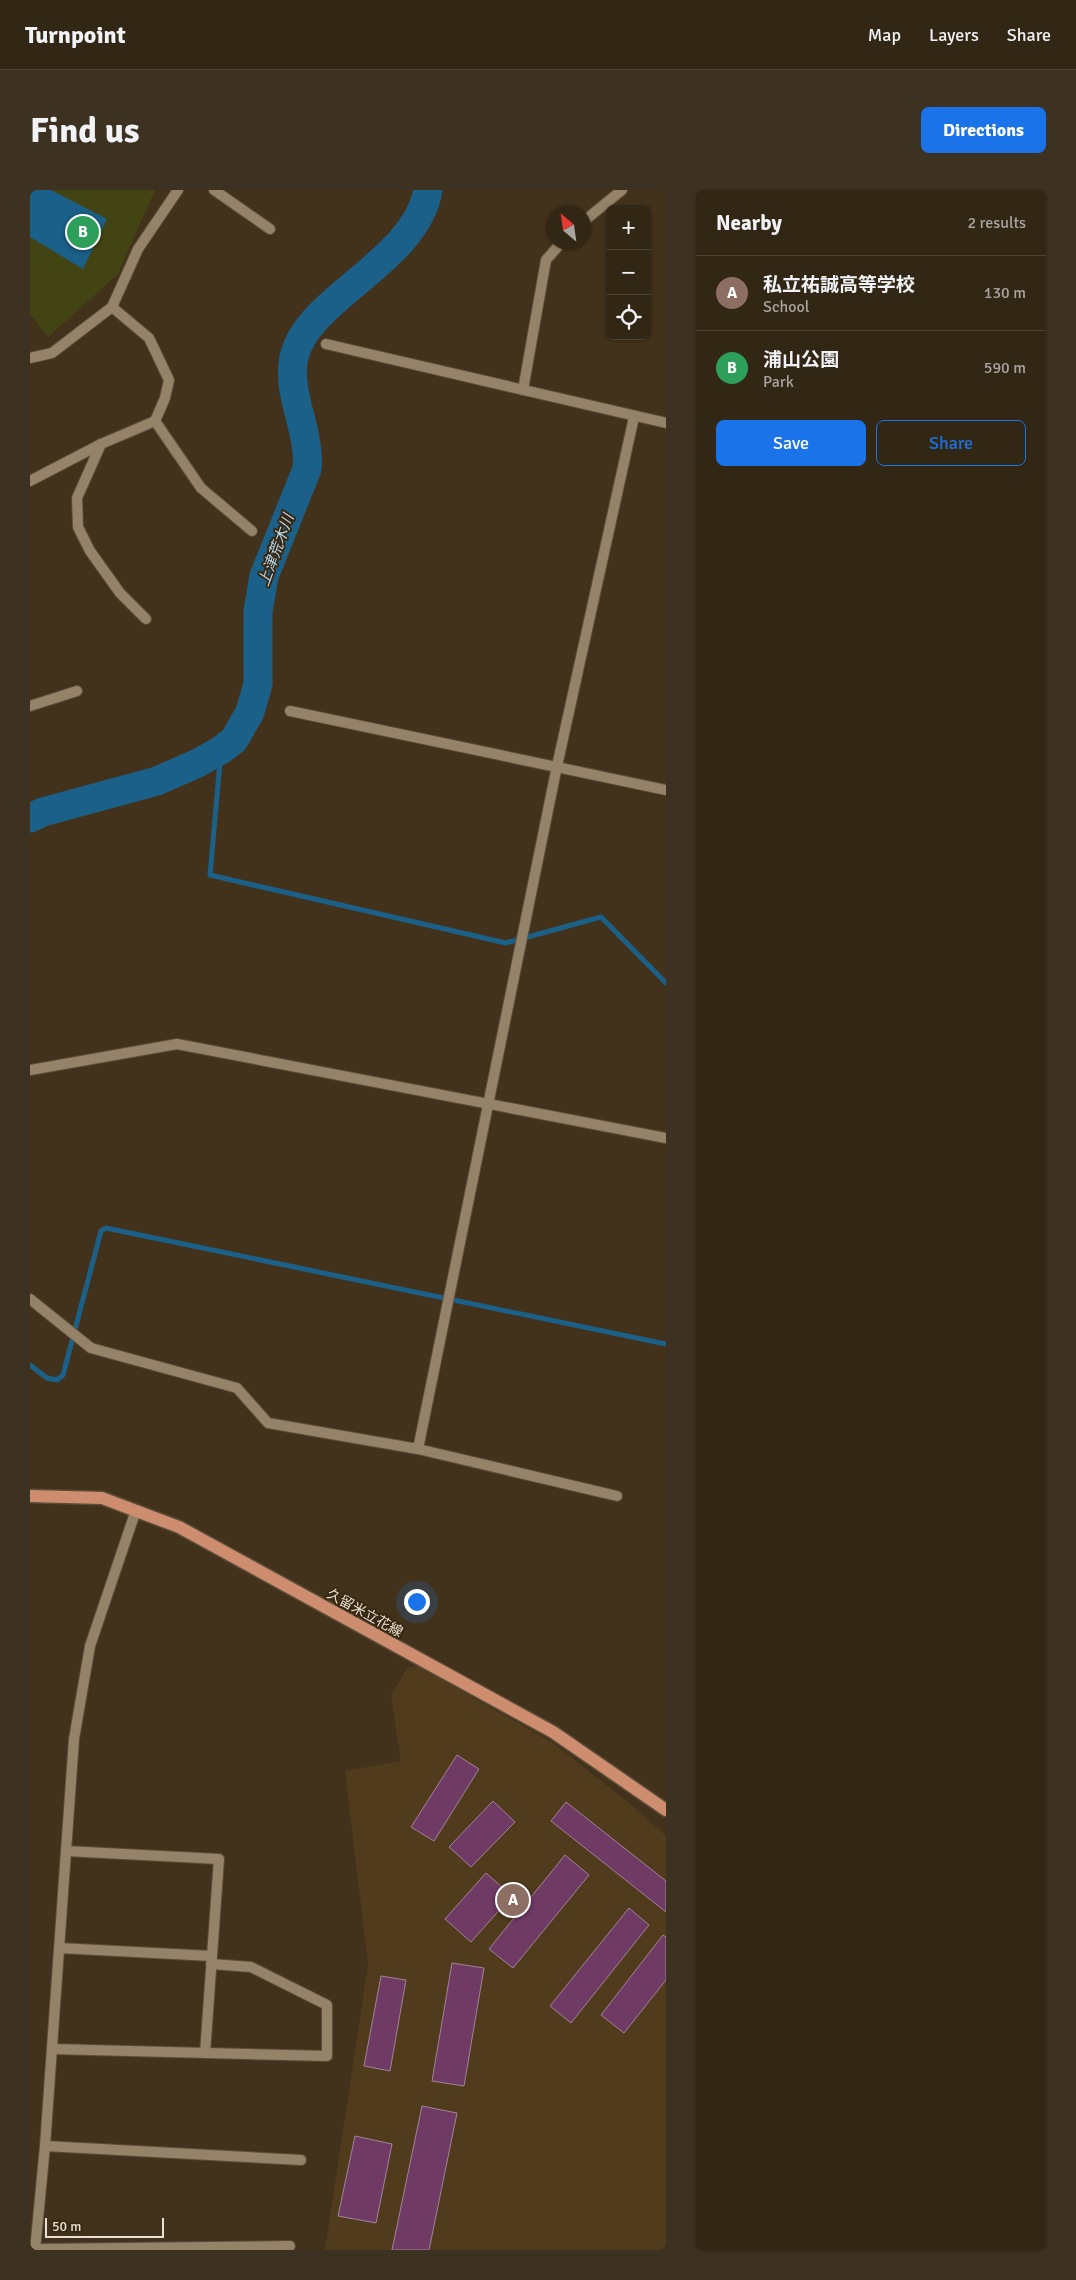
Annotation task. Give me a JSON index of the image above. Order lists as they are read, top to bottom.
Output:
{
  "streets": {
    "main road": ["久留米立花線"]
  },
  "water": ["上津荒木川"],
  "scale_bar": "50 m",
  "north": "top left",
  "page": {
    "header": "Turnpoint",
    "nav": ["Map", "Layers", "Share"],
    "buttons": [
      "Directions",
      ["Save", "Share"]
    ],
    "title": "Find us",
    "heading": ["Nearby", "2 results"],
    "map_buttons": ["+", "−"],
    "pins": ["B", "A"],
    "list": [
      {
        "mark": "A",
        "name": "私立祐誠高等学校",
        "note": "School",
        "value": "130 m"
      },
      {
        "mark": "B",
        "name": "浦山公園",
        "note": "Park",
        "value": "590 m"
      }
    ],
    "scale": "50 m"
  }
}
